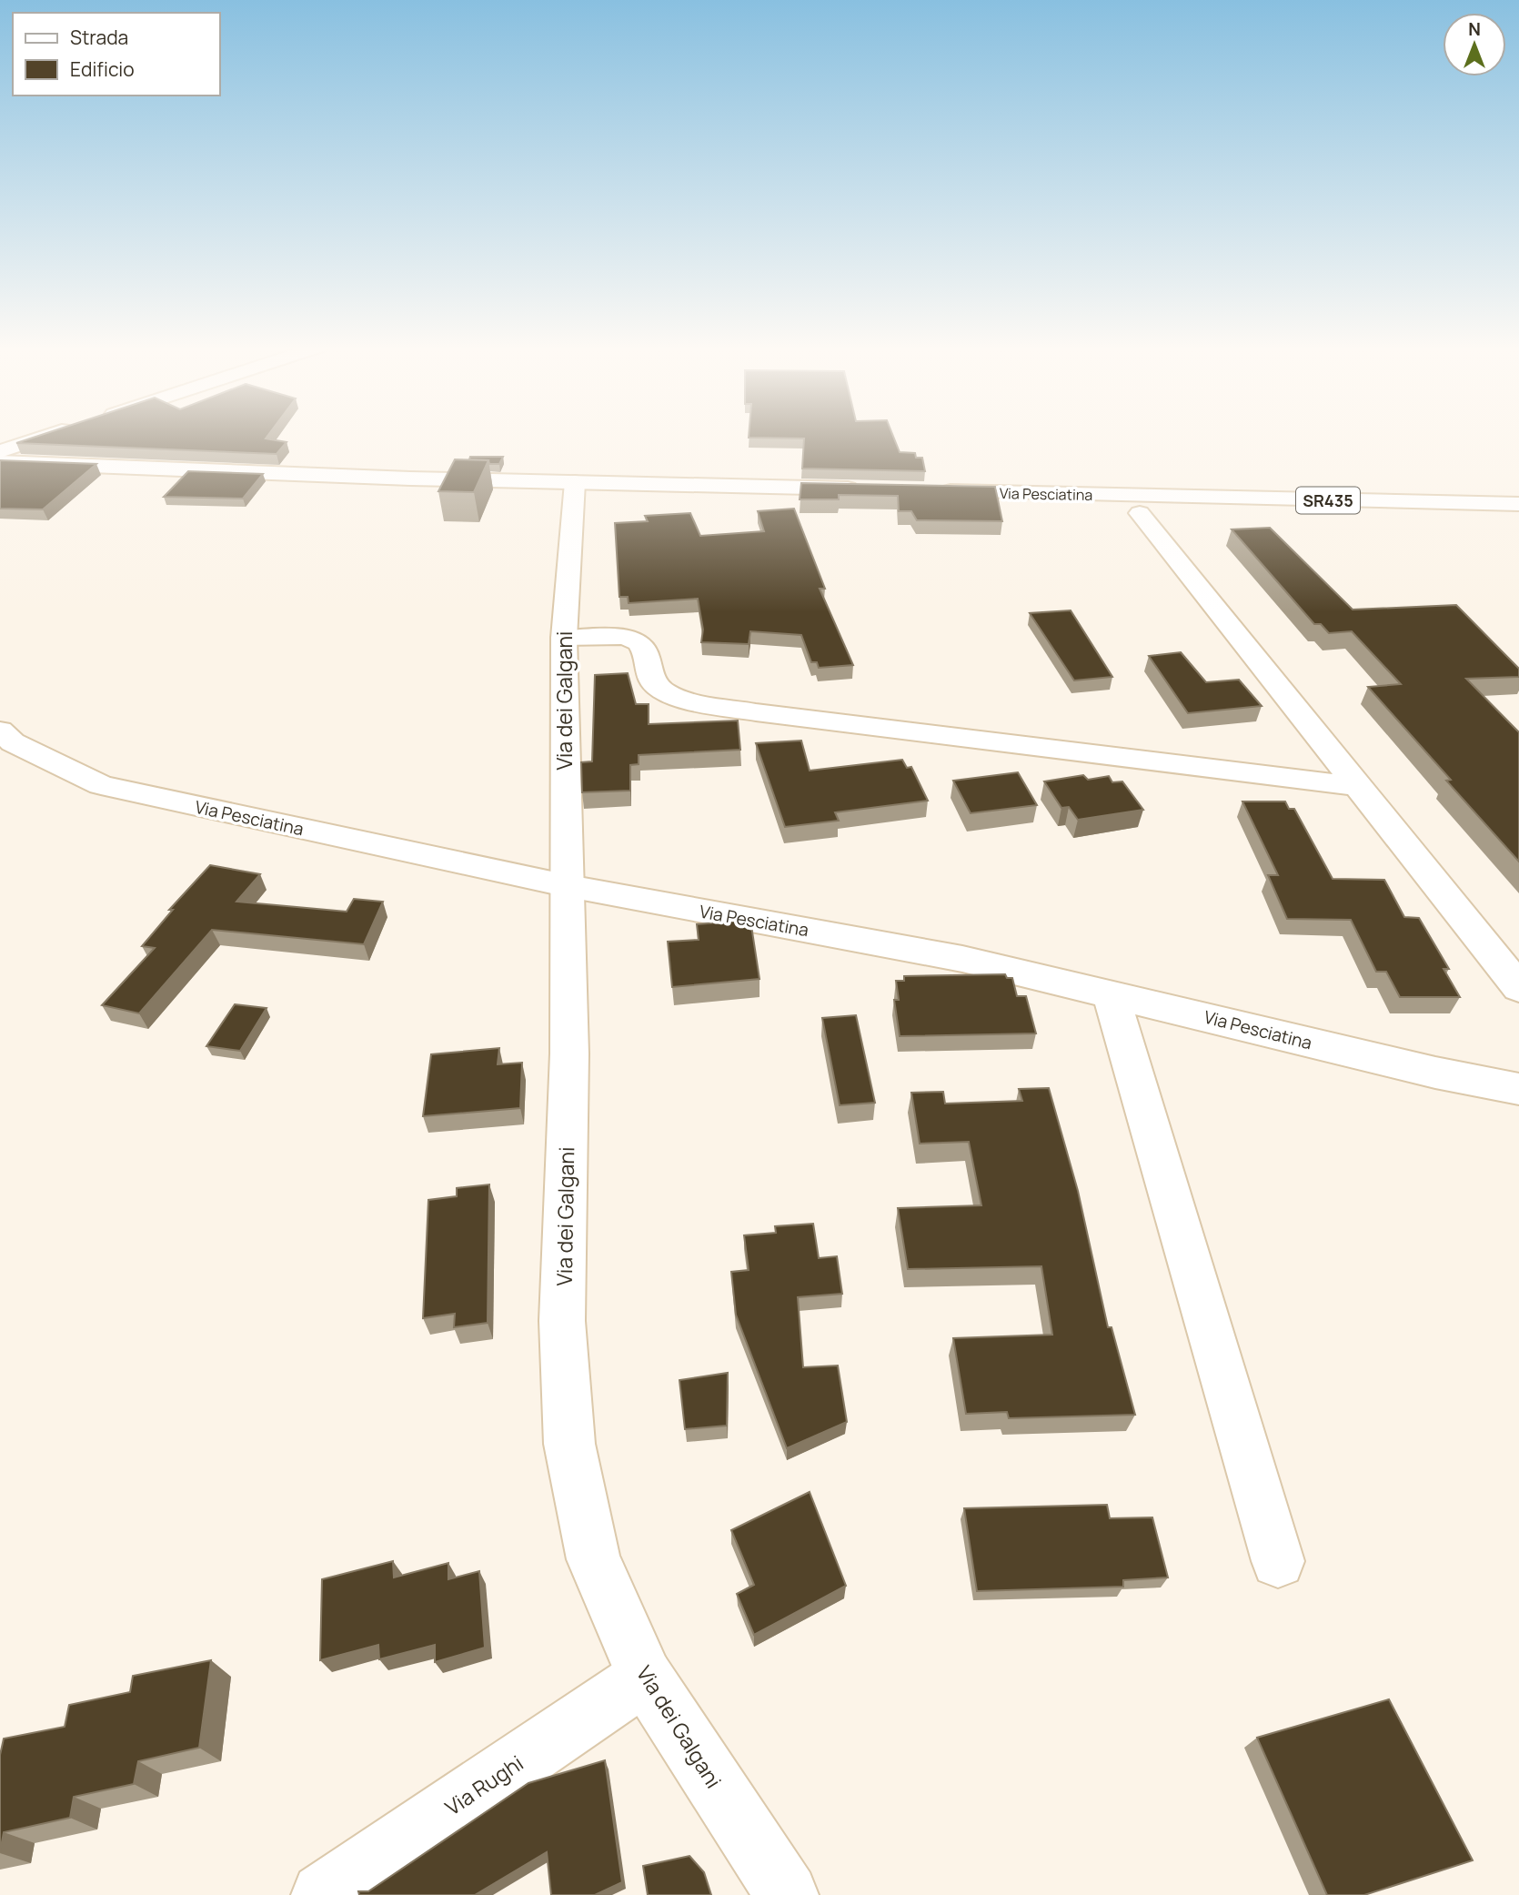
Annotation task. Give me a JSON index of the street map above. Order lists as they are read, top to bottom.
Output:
{
  "streets": {
    "street": [
      "Via Pesciatina",
      "SR435",
      "Via dei Galgani",
      "Via Rughi"
    ]
  },
  "crossings": [
    ["Via Pesciatina", "Via dei Galgani"],
    ["Via dei Galgani", "Via Rughi"]
  ],
  "legend": ["Strada", "Edificio"],
  "north": "top"
}
